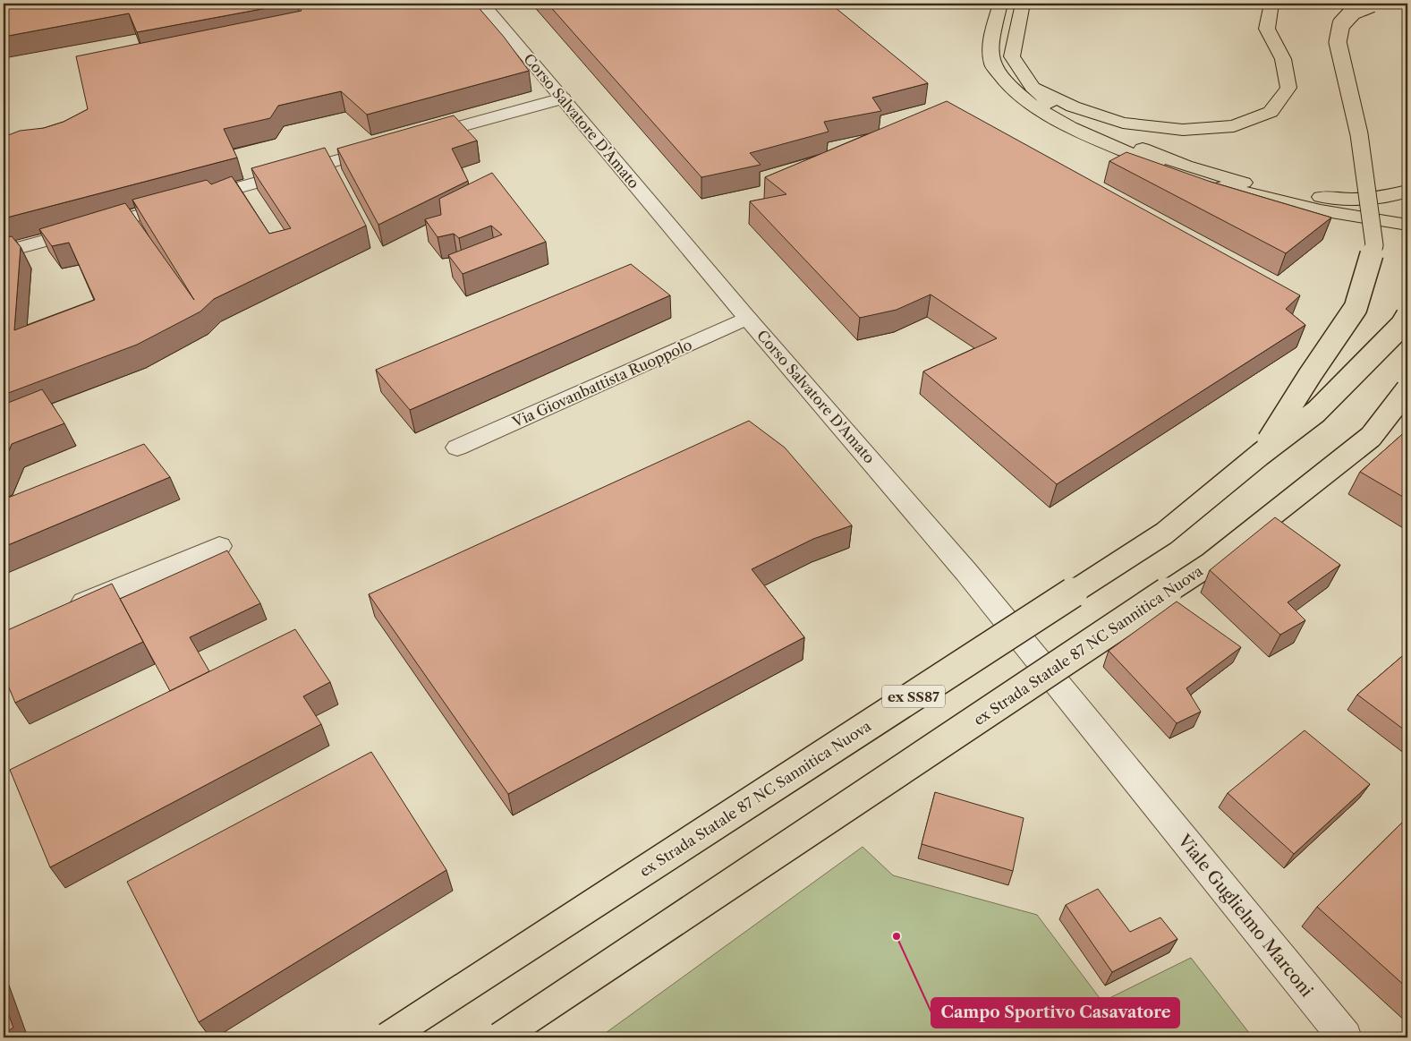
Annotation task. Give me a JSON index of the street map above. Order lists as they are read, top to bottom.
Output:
{
  "streets": {
    "highway": ["ex Strada Statale 87 NC Sannitica Nuova", "ex SS87"],
    "street": ["Corso Salvatore D'Amato", "Via Giovanbattista Ruoppolo", "Viale Guglielmo Marconi"]
  },
  "crossings": [
    ["Corso Salvatore D'Amato", "Via Giovanbattista Ruoppolo"],
    ["Corso Salvatore D'Amato", "Viale Guglielmo Marconi"]
  ],
  "places": ["Campo Sportivo Casavatore"]
}
